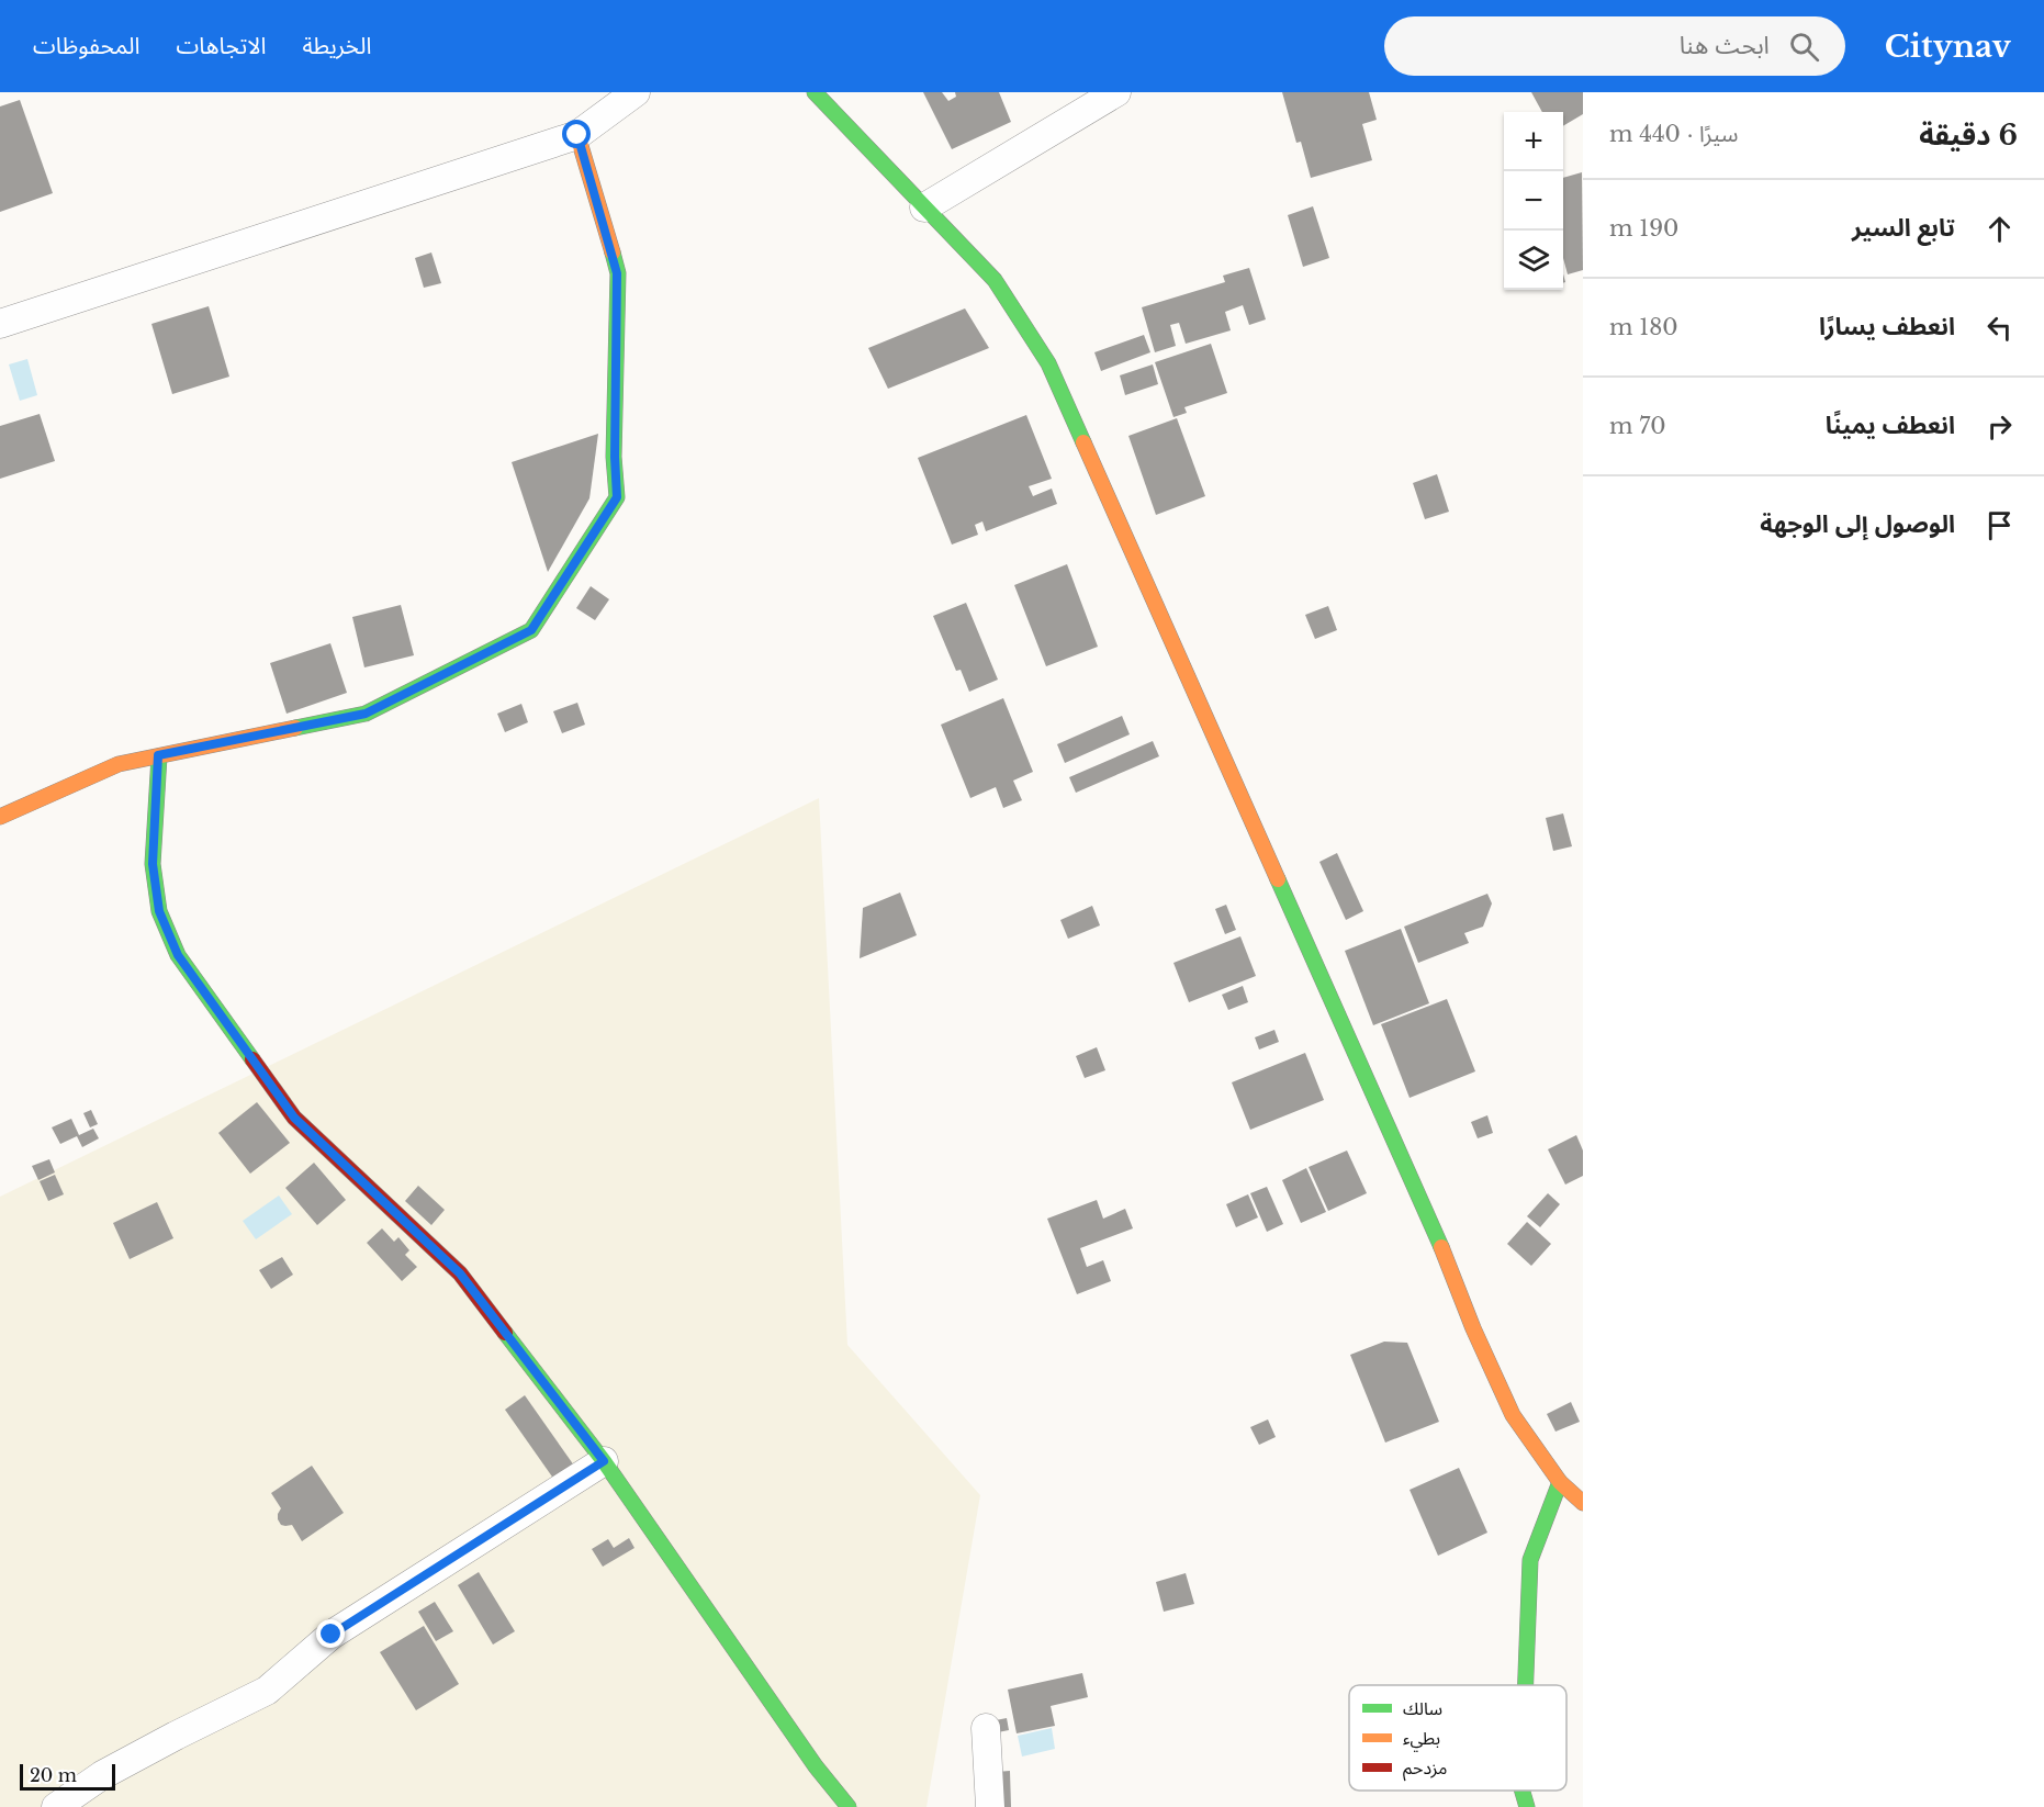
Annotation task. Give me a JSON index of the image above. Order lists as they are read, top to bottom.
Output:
{
  "legend": ["سالك", "بطيء", "مزدحم"],
  "scale_bar": "20 m",
  "page": {
    "header": "Citynav",
    "search": "ابحث هنا",
    "nav": ["الخريطة", "الاتجاهات", "المحفوظات"],
    "heading": ["6 دقيقة", "سيرًا · 440 m"],
    "map_buttons": ["+", "−"],
    "list": [
      ["تابع السير", "190 m"],
      ["انعطف يسارًا", "180 m"],
      ["انعطف يمينًا", "70 m"],
      "الوصول إلى الوجهة"
    ],
    "scale": "20 m"
  }
}
